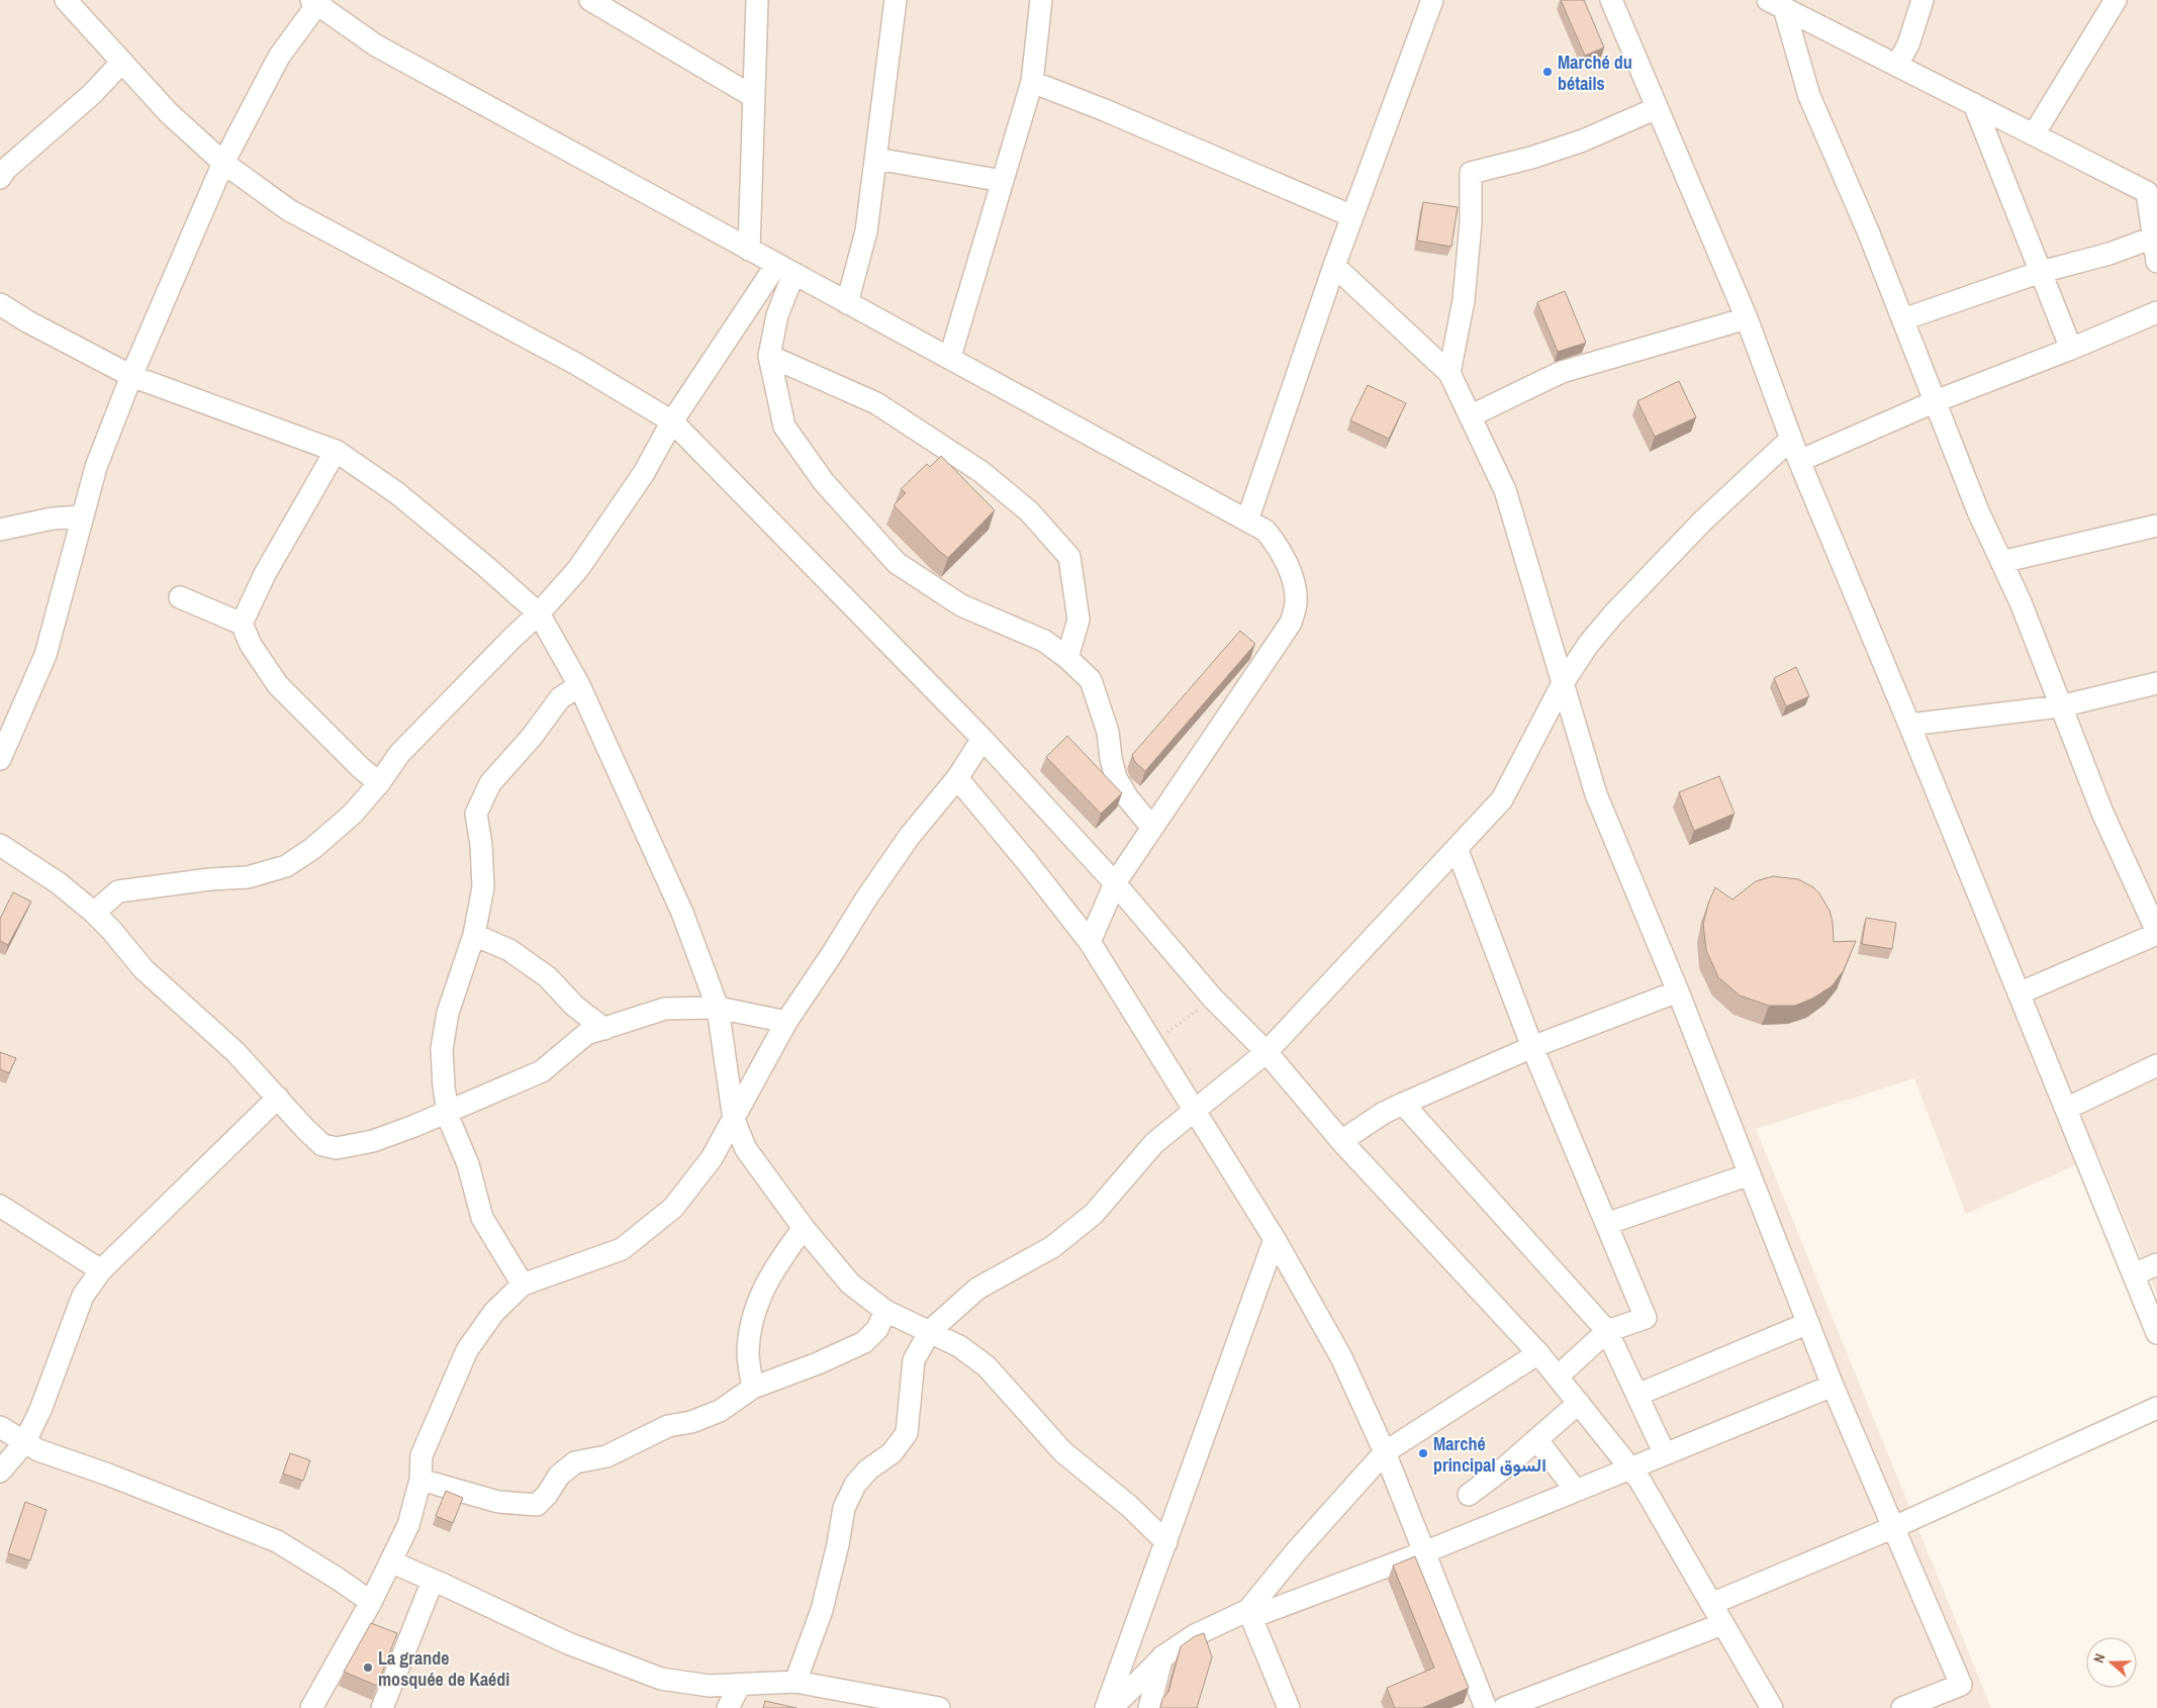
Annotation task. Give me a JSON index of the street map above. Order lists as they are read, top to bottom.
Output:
{
  "places": ["Marché du bétails", "Marché principal السوق", "La grande mosquée de Kaédi"],
  "north": "left"
}
